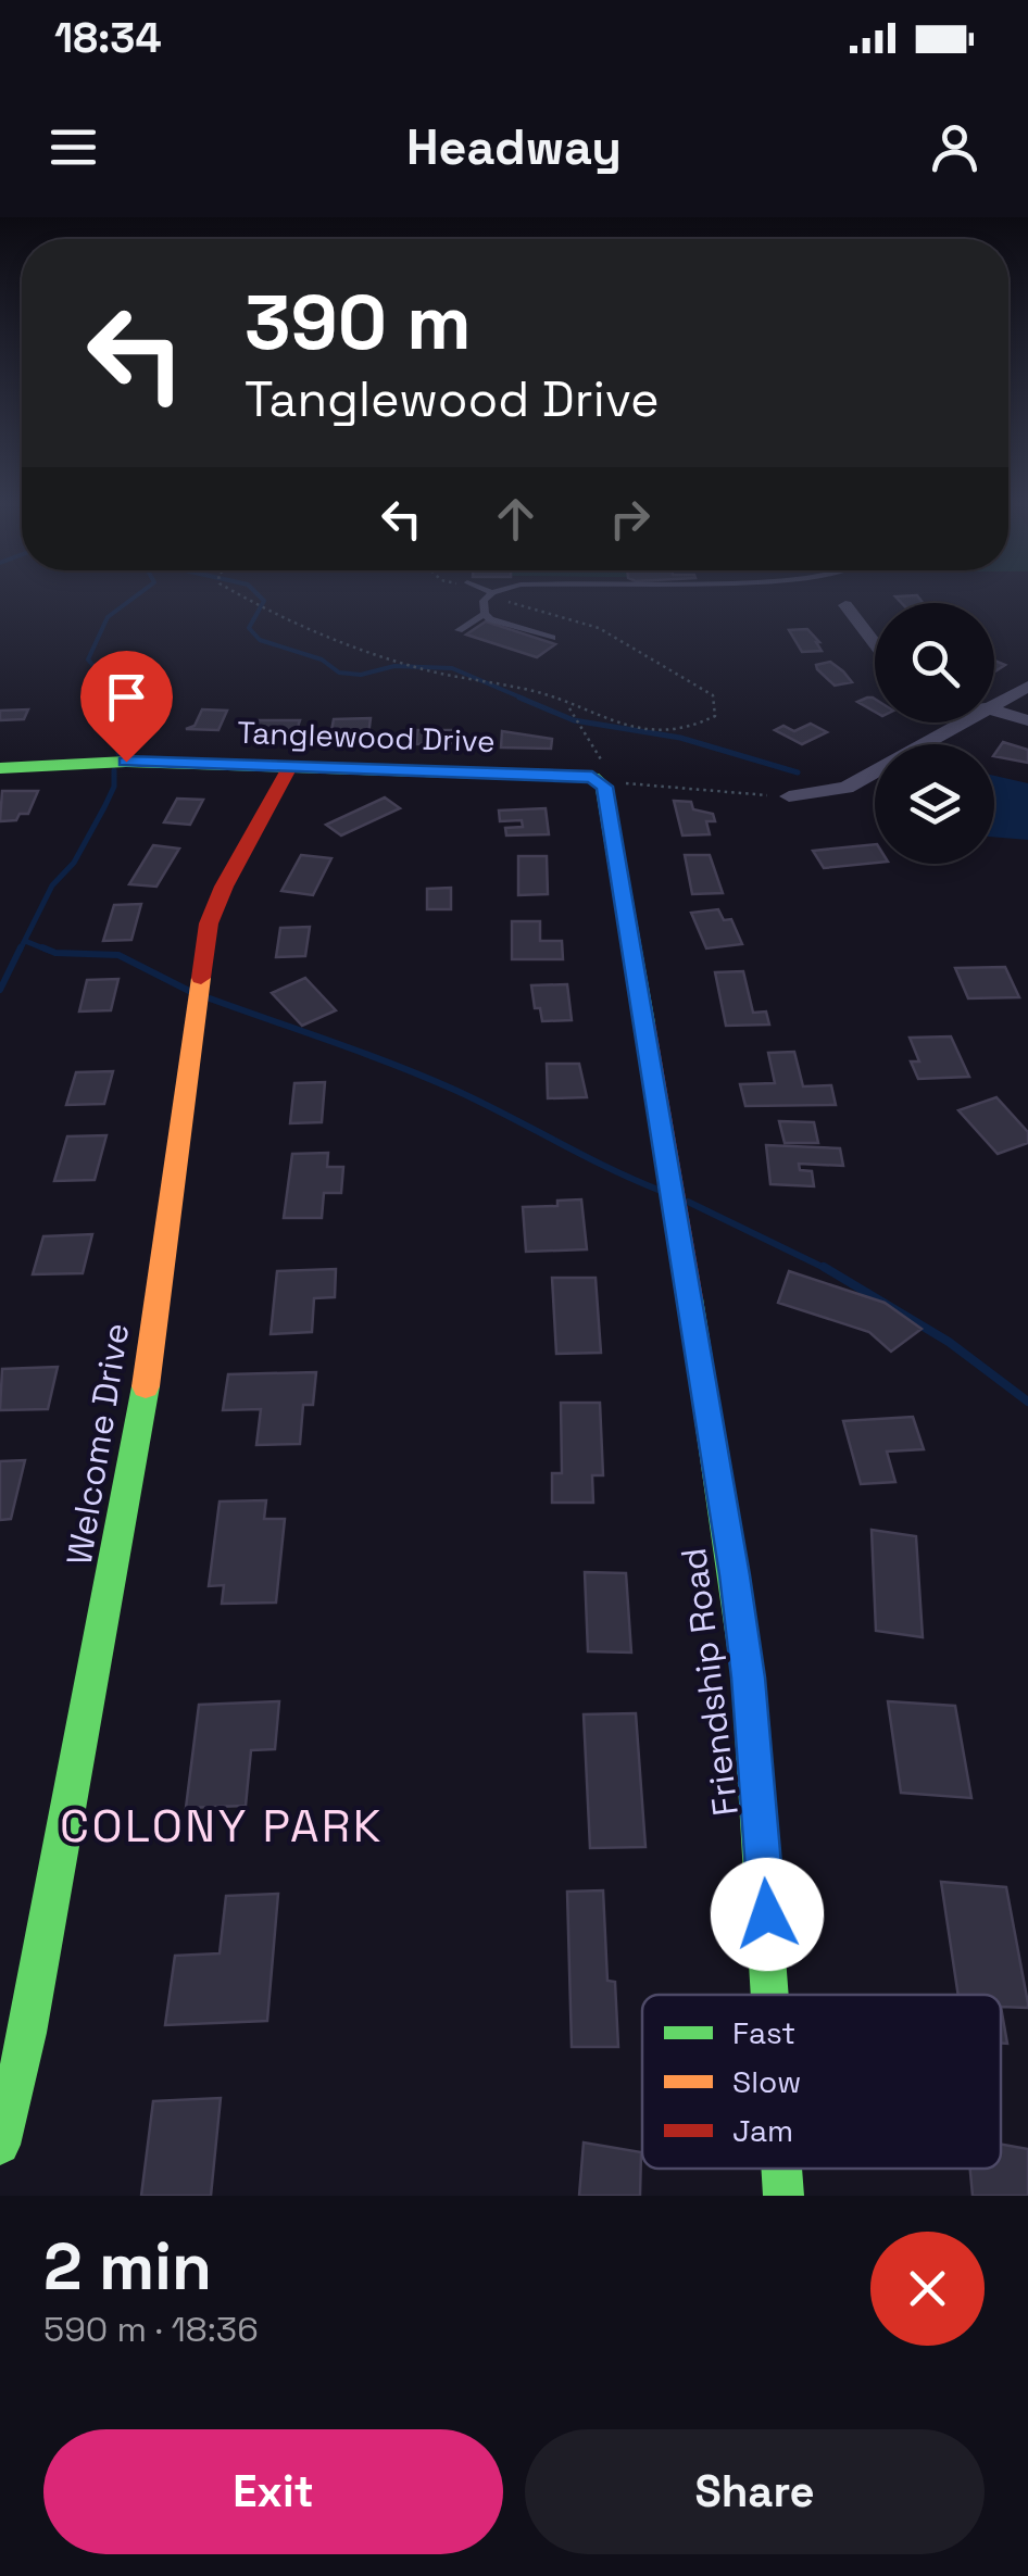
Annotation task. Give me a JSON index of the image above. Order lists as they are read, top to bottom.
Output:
{
  "streets": {
    "street": ["Tanglewood Drive", "Welcome Drive", "Friendship Road"]
  },
  "crossings": [
    ["Tanglewood Drive", "Welcome Drive"],
    ["Tanglewood Drive", "Friendship Road"]
  ],
  "districts": ["COLONY PARK"],
  "legend": ["Fast", "Slow", "Jam"],
  "page": {
    "status": "18:34",
    "header": "Headway",
    "turn": ["390 m", "Tanglewood Drive"],
    "heading": ["2 min", "590 m · 18:36"],
    "buttons": ["Exit", "Share"]
  }
}
